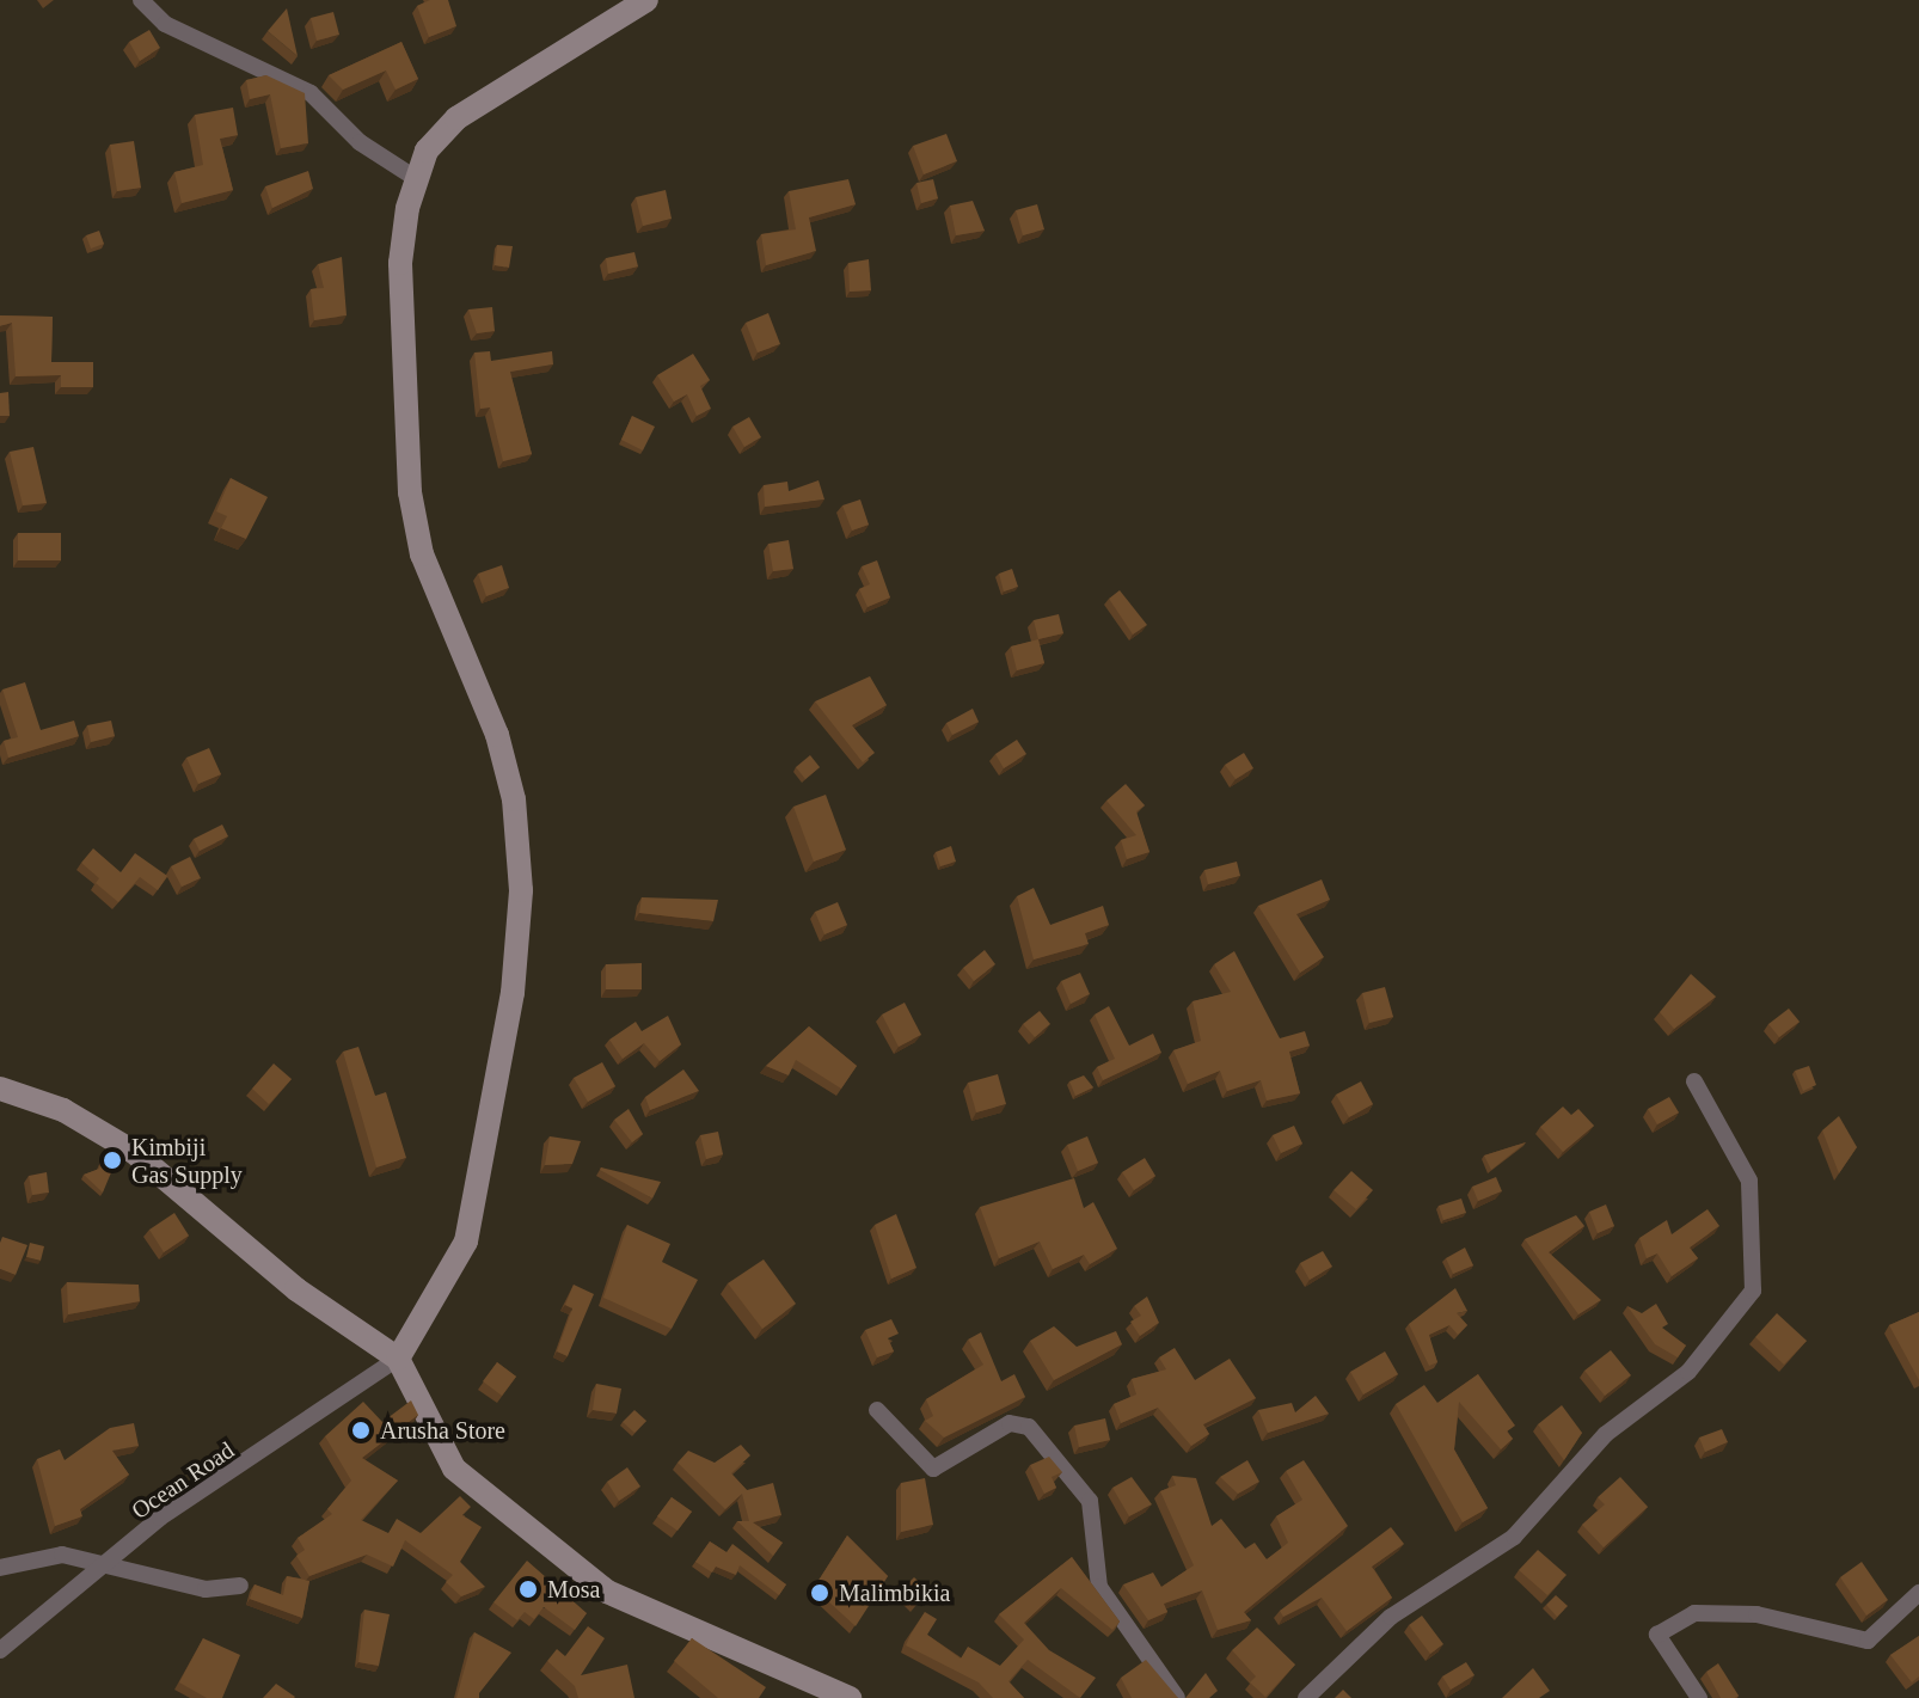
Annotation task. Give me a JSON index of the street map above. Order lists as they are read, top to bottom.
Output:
{
  "streets": {
    "street": ["Ocean Road"]
  },
  "places": [
    "Kimbiji Gas Supply",
    "Arusha Store",
    "Mosa",
    "Malimbikia"
  ]
}
